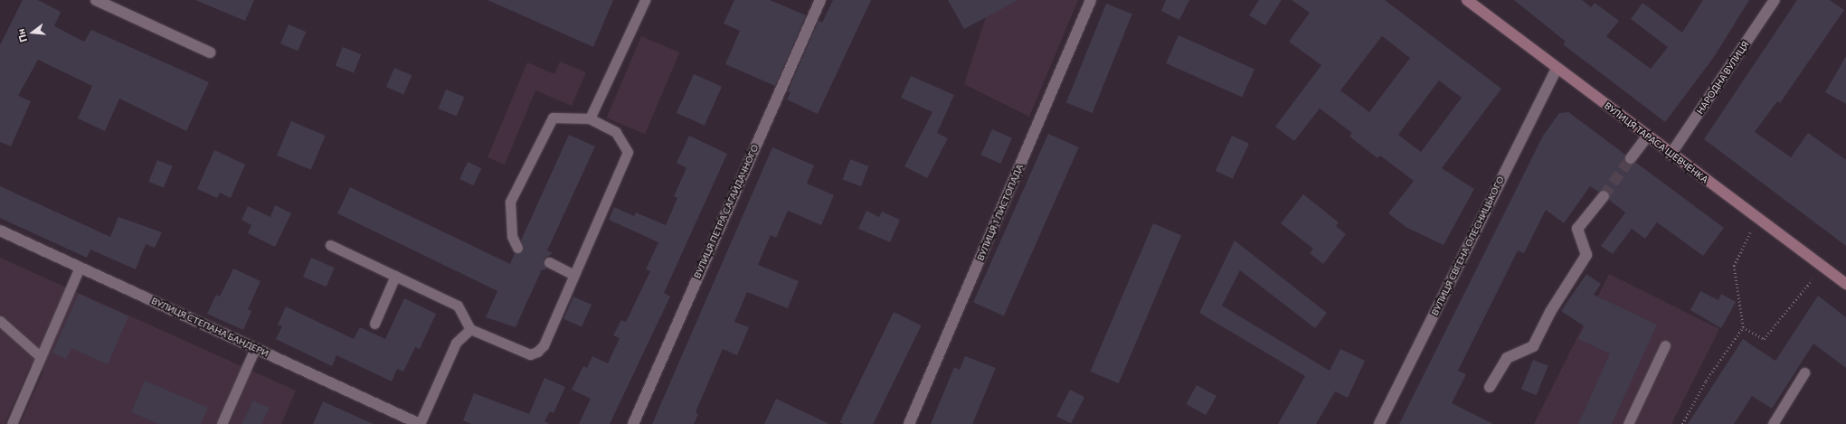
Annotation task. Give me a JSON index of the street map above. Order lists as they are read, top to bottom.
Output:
{
  "streets": {
    "main road": ["ВУЛИЦЯ ТАРАСА ШЕВЧЕНКА"],
    "street": [
      "НАРОДНА ВУЛИЦЯ",
      "ВУЛИЦЯ ПЕТРА САГАЙДАЧНОГО",
      "ВУЛИЦЯ 1 ЛИСТОПАДА",
      "ВУЛИЦЯ ЄВГЕНА ОЛЕСНИЦЬКОГО",
      "ВУЛИЦЯ СТЕПАНА БАНДЕРИ"
    ]
  },
  "crossings": [
    ["НАРОДНА ВУЛИЦЯ", "ВУЛИЦЯ ТАРАСА ШЕВЧЕНКА"],
    ["ВУЛИЦЯ ТАРАСА ШЕВЧЕНКА", "ВУЛИЦЯ ЄВГЕНА ОЛЕСНИЦЬКОГО"]
  ],
  "north": "left"
}
